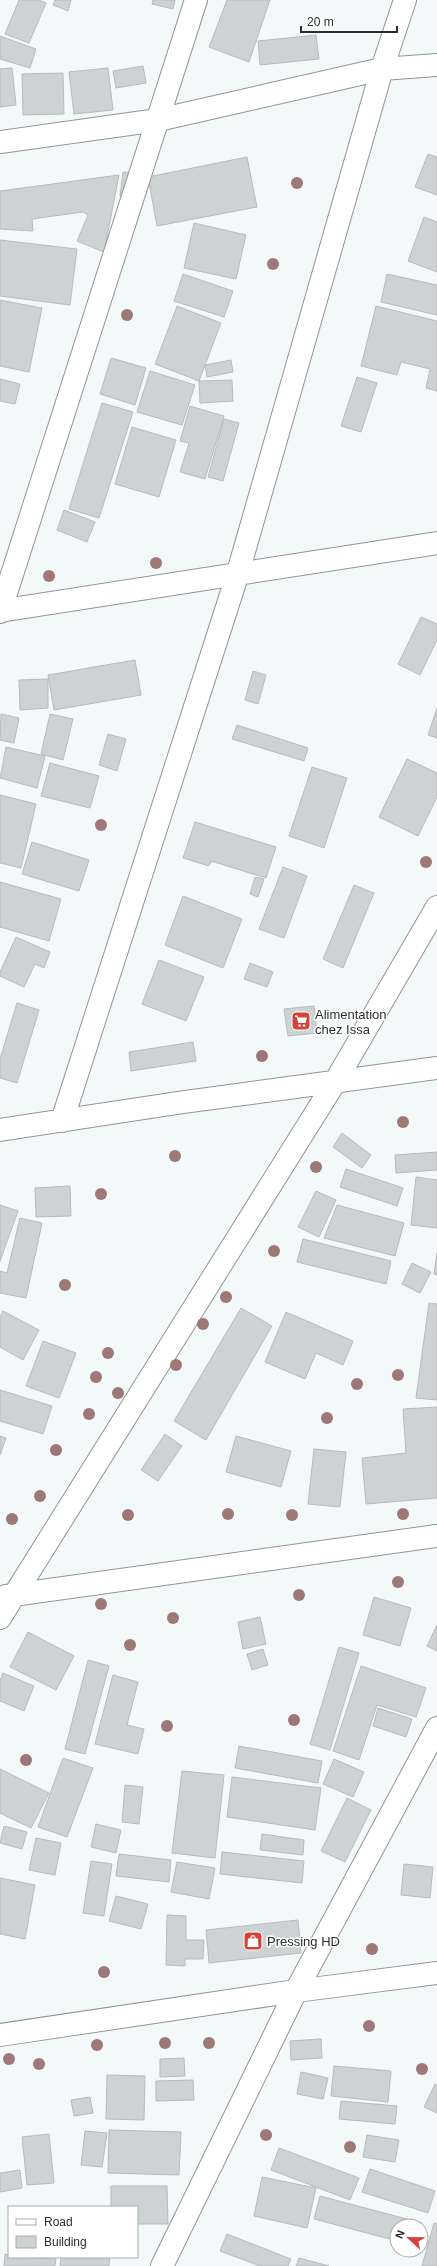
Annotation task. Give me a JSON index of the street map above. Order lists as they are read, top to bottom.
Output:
{
  "places": {
    "supermarket": ["Alimentation chez Issa"],
    "shop": ["Pressing HD"]
  },
  "legend": ["Road", "Building"],
  "scale_bar": "20 m",
  "north": "left"
}
